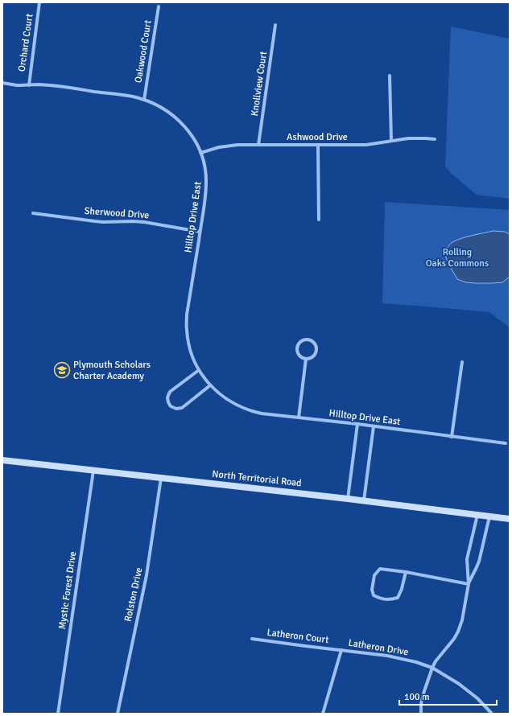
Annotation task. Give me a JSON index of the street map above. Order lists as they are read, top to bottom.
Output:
{
  "streets": {
    "main road": ["North Territorial Road"],
    "street": [
      "Orchard Court",
      "Oakwood Court",
      "Knollview Court",
      "Ashwood Drive",
      "Sherwood Drive",
      "Hilltop Drive East",
      "Mystic Forest Drive",
      "Rolston Drive",
      "Latheron Court",
      "Latheron Drive"
    ]
  },
  "crossings": [
    ["Orchard Court", "Hilltop Drive East"],
    ["Oakwood Court", "Hilltop Drive East"],
    ["Knollview Court", "Ashwood Drive"],
    ["Ashwood Drive", "Hilltop Drive East"],
    ["Sherwood Drive", "Hilltop Drive East"],
    ["North Territorial Road", "Mystic Forest Drive"],
    ["North Territorial Road", "Rolston Drive"],
    ["Latheron Court", "Latheron Drive"]
  ],
  "parks": ["Rolling Oaks Commons"],
  "places": {
    "school or university": ["Plymouth Scholars Charter Academy"]
  },
  "scale_bar": "100 m"
}
